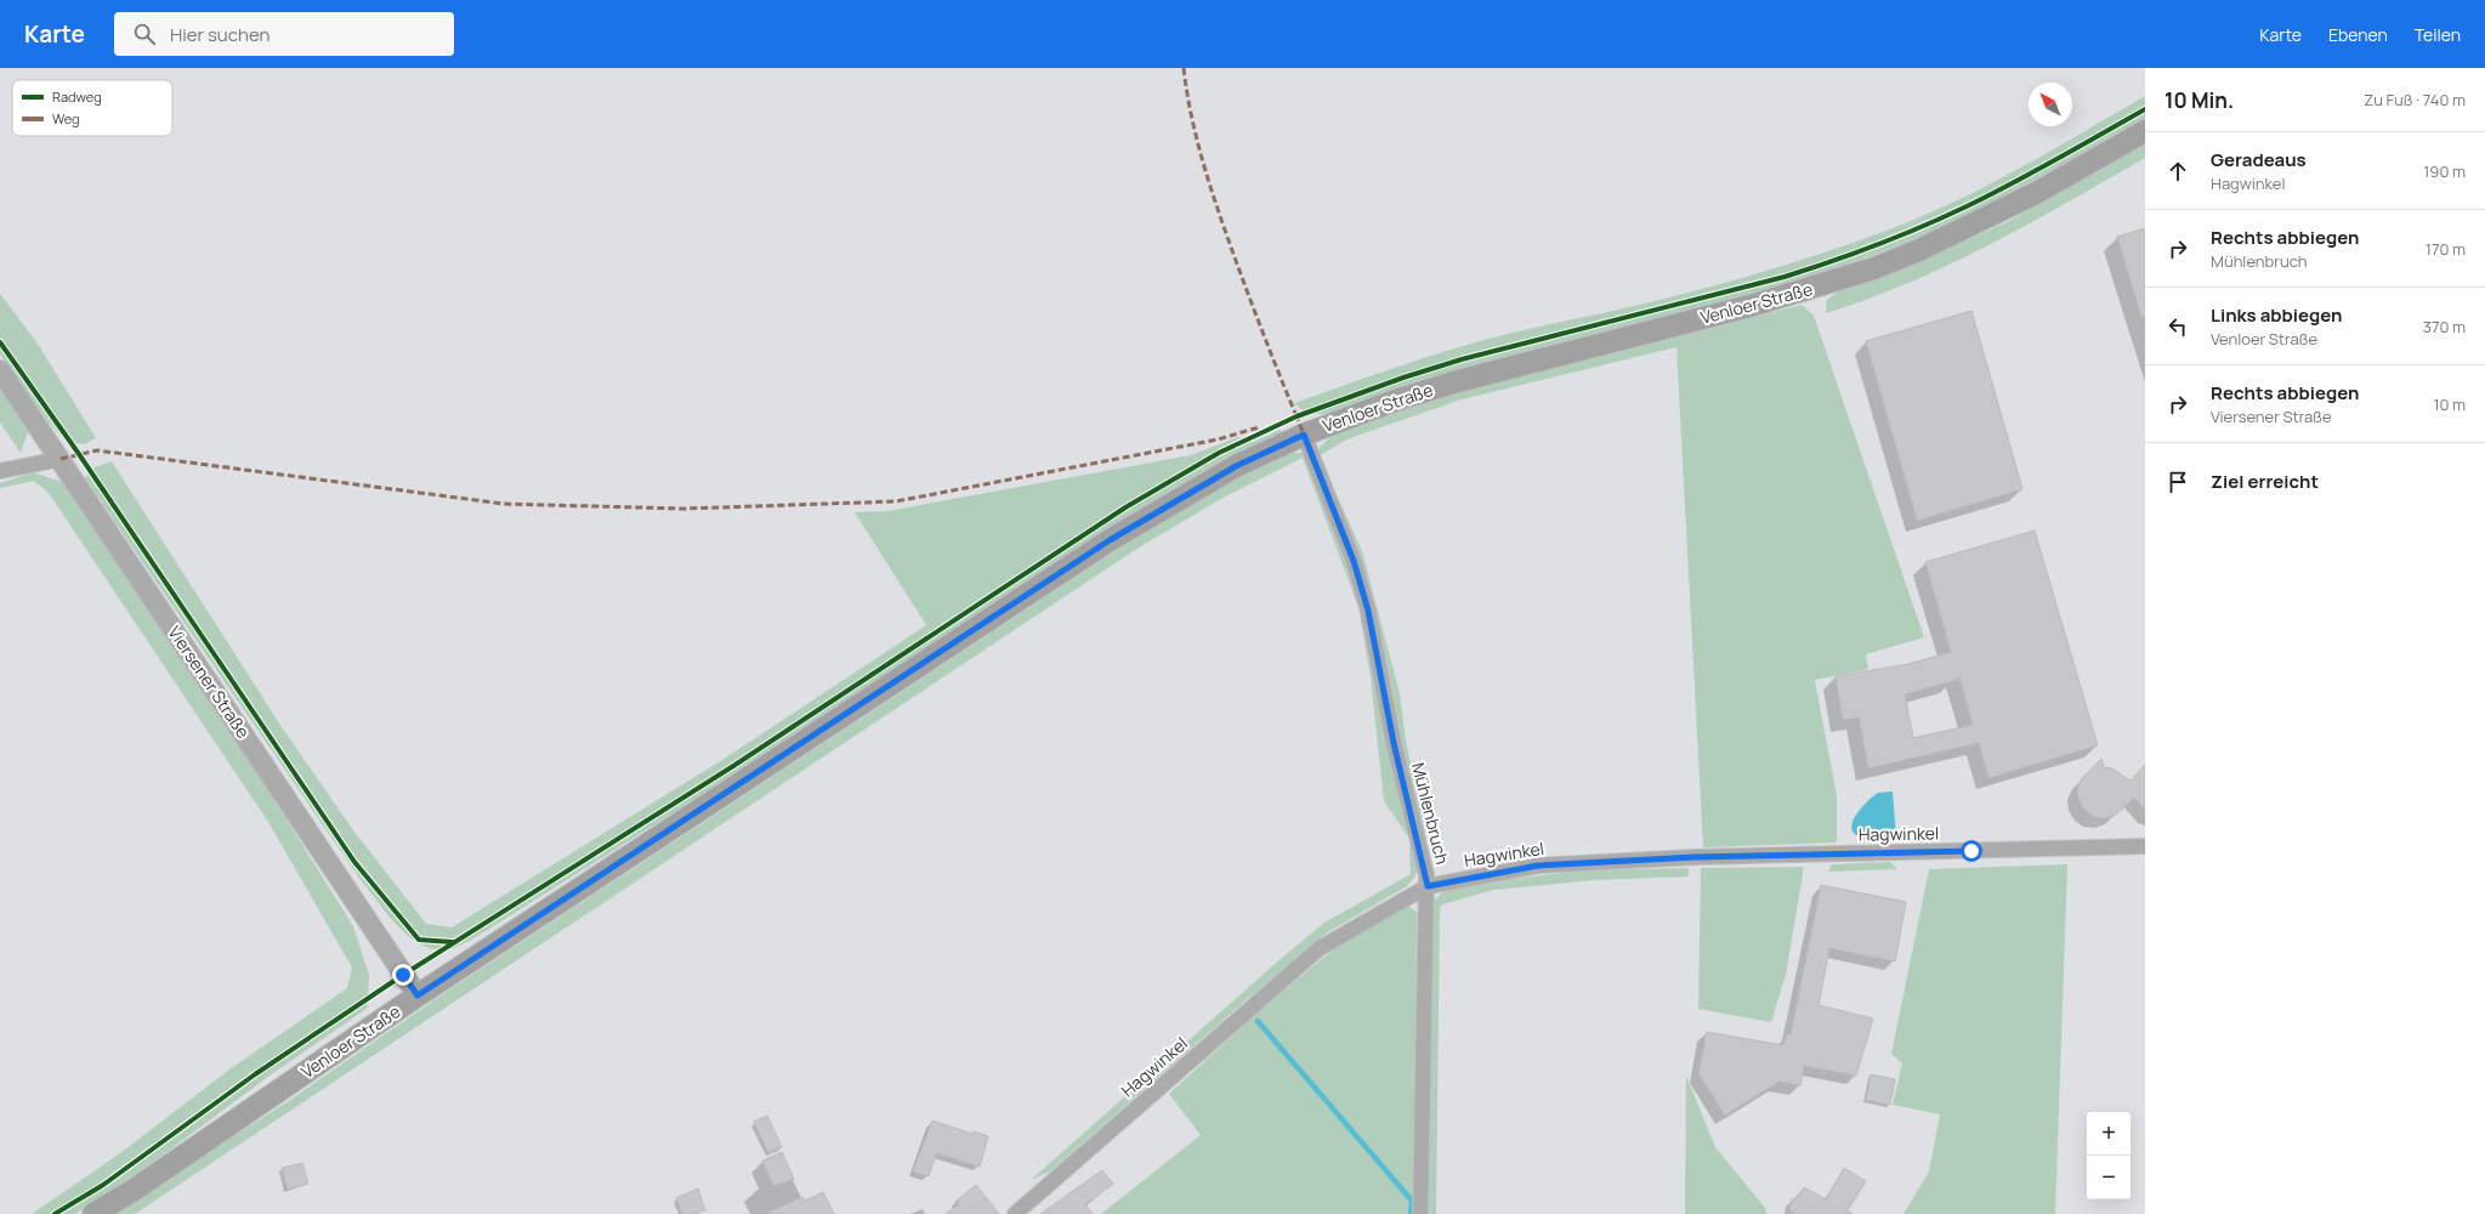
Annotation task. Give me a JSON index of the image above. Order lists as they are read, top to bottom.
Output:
{
  "streets": {
    "main road": ["Venloer Straße"],
    "street": ["Viersener Straße", "Mühlenbruch", "Hagwinkel"]
  },
  "crossings": [
    ["Venloer Straße", "Viersener Straße"],
    ["Venloer Straße", "Mühlenbruch"],
    ["Mühlenbruch", "Hagwinkel"]
  ],
  "legend": ["Radweg", "Weg"],
  "north": "top left",
  "page": {
    "header": "Karte",
    "search": "Hier suchen",
    "nav": ["Karte", "Ebenen", "Teilen"],
    "heading": ["10 Min.", "Zu Fuß · 740 m"],
    "list": [
      ["Geradeaus", "Hagwinkel", "190 m"],
      ["Rechts abbiegen", "Mühlenbruch", "170 m"],
      ["Links abbiegen", "Venloer Straße", "370 m"],
      ["Rechts abbiegen", "Viersener Straße", "10 m"],
      "Ziel erreicht"
    ],
    "map_buttons": ["+", "−"]
  }
}
